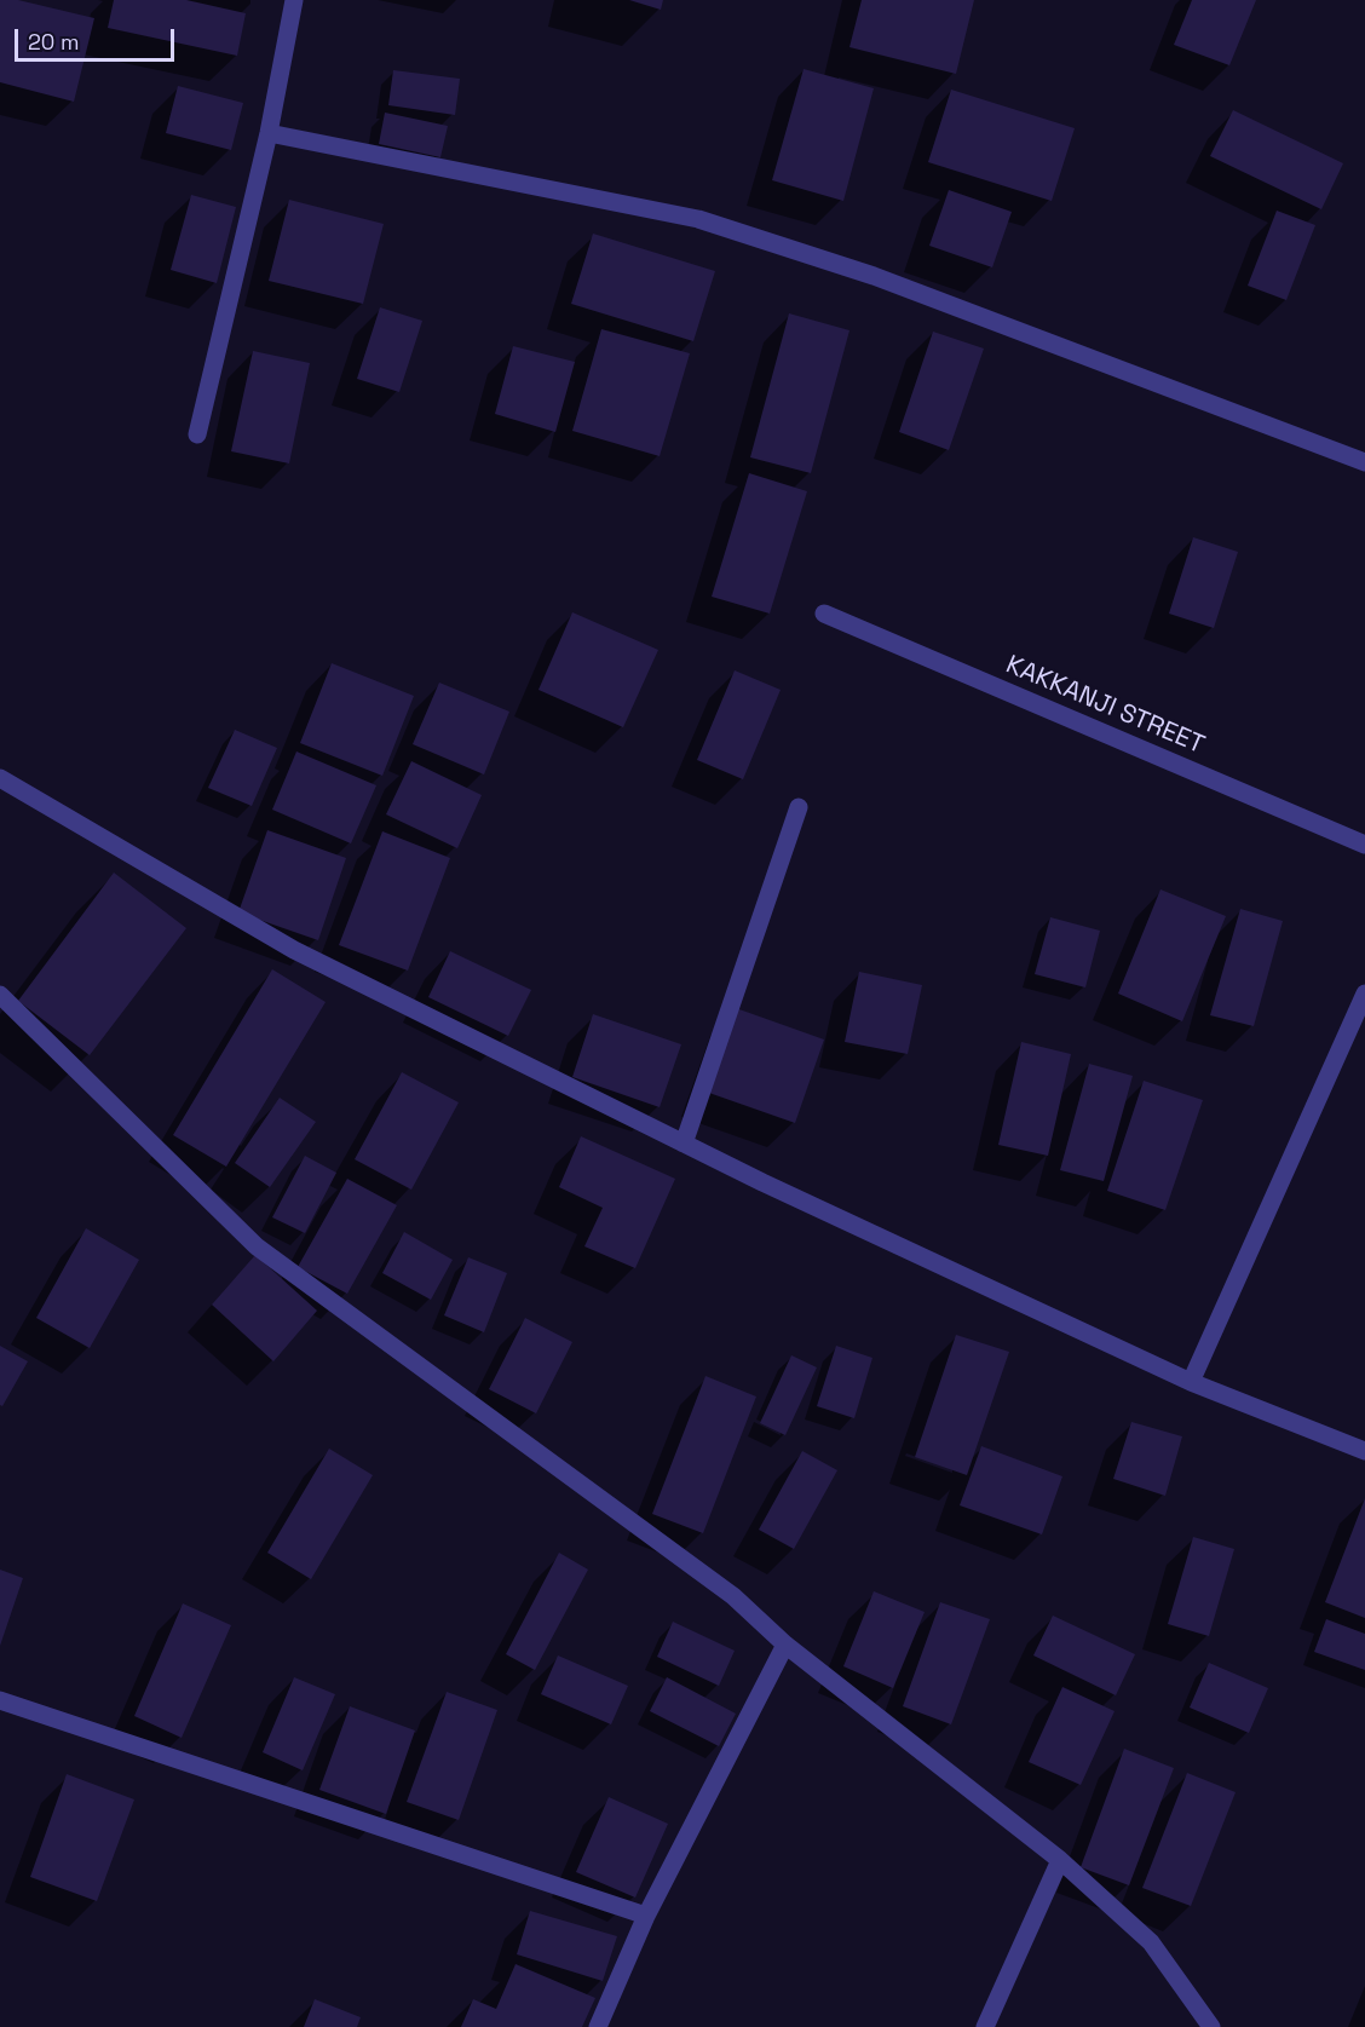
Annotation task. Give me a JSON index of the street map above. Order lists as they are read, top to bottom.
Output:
{
  "streets": {
    "street": ["KAKKANJI STREET"]
  },
  "scale_bar": "20 m"
}
